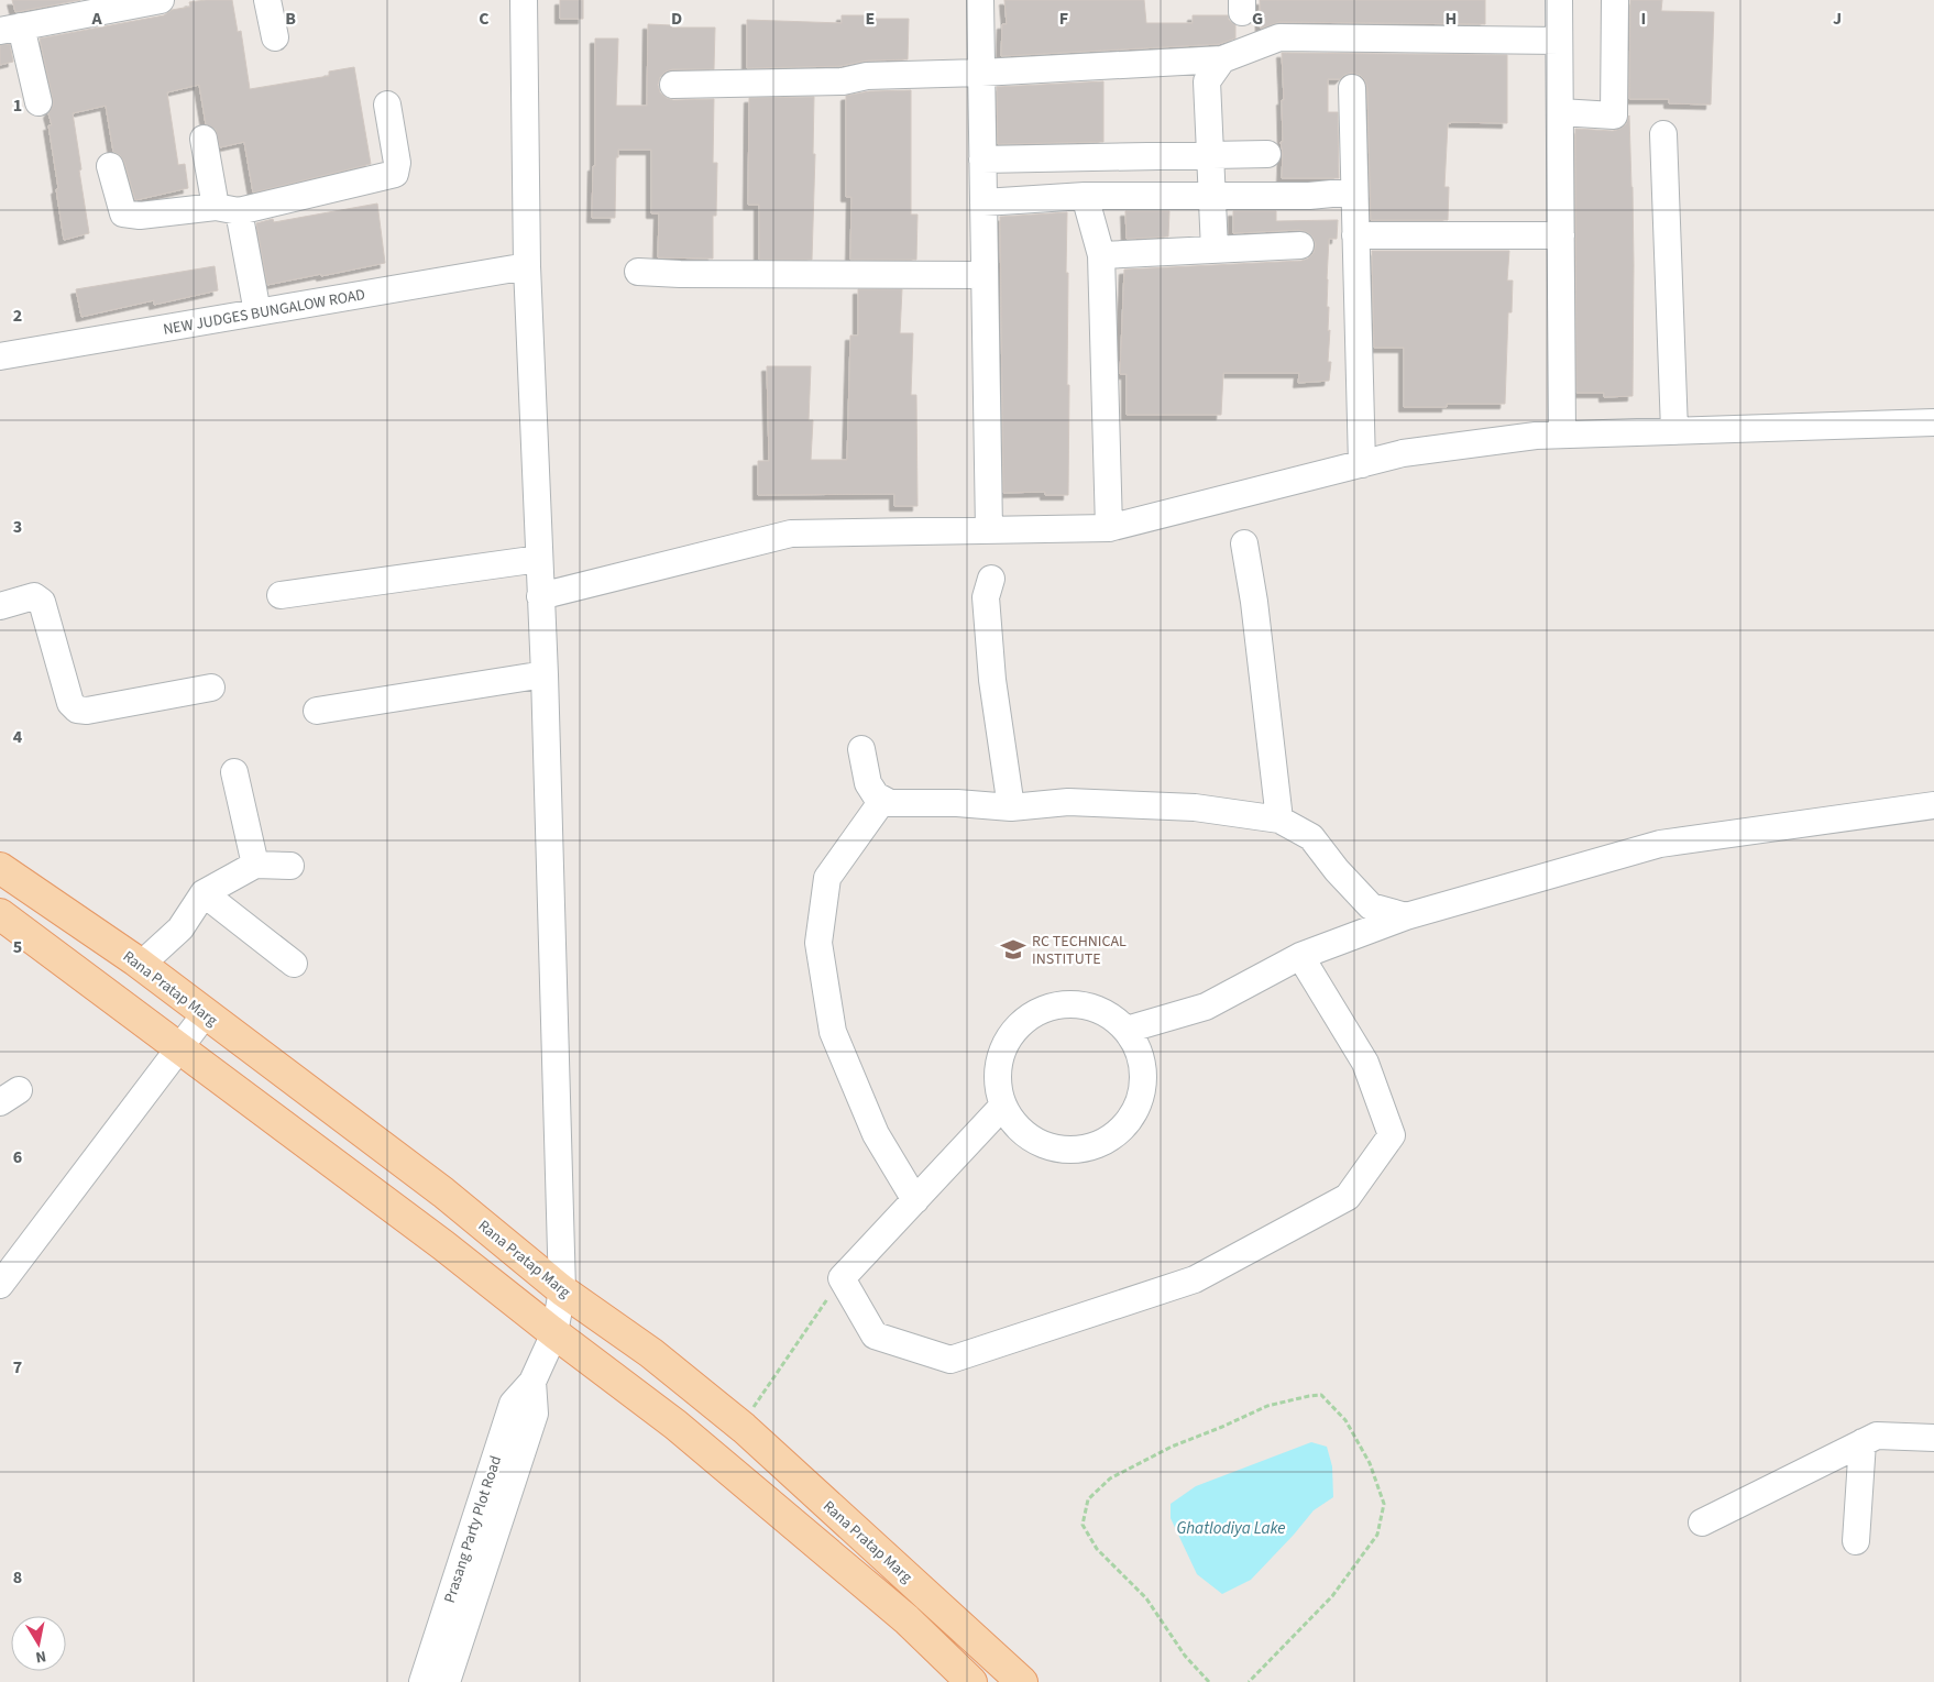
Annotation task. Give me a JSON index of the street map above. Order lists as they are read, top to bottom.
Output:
{
  "streets": {
    "main road": ["Rana Pratap Marg"],
    "street": ["NEW JUDGES BUNGALOW ROAD", "Prasang Party Plot Road"]
  },
  "crossings": [
    ["NEW JUDGES BUNGALOW ROAD", "Prasang Party Plot Road"],
    ["Rana Pratap Marg", "Prasang Party Plot Road"]
  ],
  "water": ["Ghatlodiya Lake"],
  "places": {
    "school or university": ["RC TECHNICAL INSTITUTE"]
  },
  "north": "bottom",
  "grid": {
    "columns": [
      "A",
      "B",
      "C",
      "D",
      "E",
      "F",
      "G",
      "H",
      "I",
      "J"
    ],
    "rows": [
      "1",
      "2",
      "3",
      "4",
      "5",
      "6",
      "7",
      "8"
    ]
  }
}
